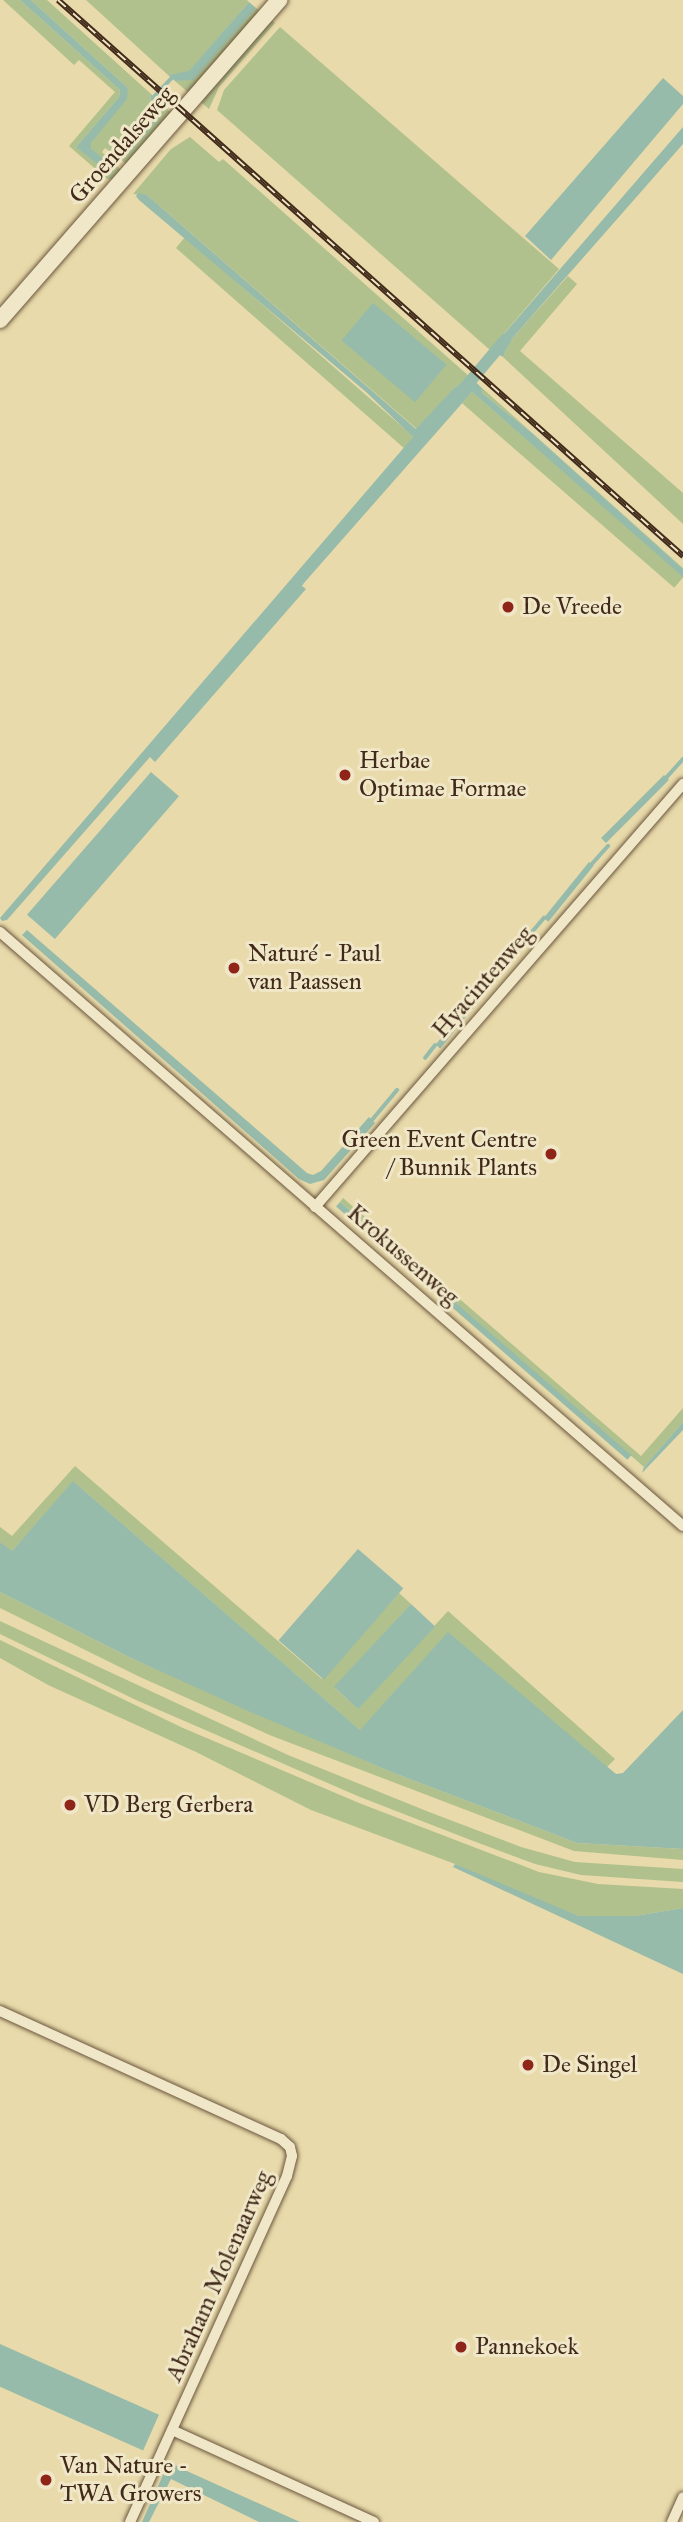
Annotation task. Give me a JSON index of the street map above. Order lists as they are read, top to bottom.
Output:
{
  "streets": {
    "street": [
      "Groendalseweg",
      "Hyacintenweg",
      "Krokussenweg",
      "Abraham Molenaarweg"
    ]
  },
  "crossings": [
    ["Hyacintenweg", "Krokussenweg"]
  ],
  "places": [
    "De Vreede",
    "Herbae Optimae Formae",
    "Naturé - Paul van Paassen",
    "Green Event Centre / Bunnik Plants",
    "VD Berg Gerbera",
    "De Singel",
    "Pannekoek",
    "Van Nature - TWA Growers"
  ]
}
